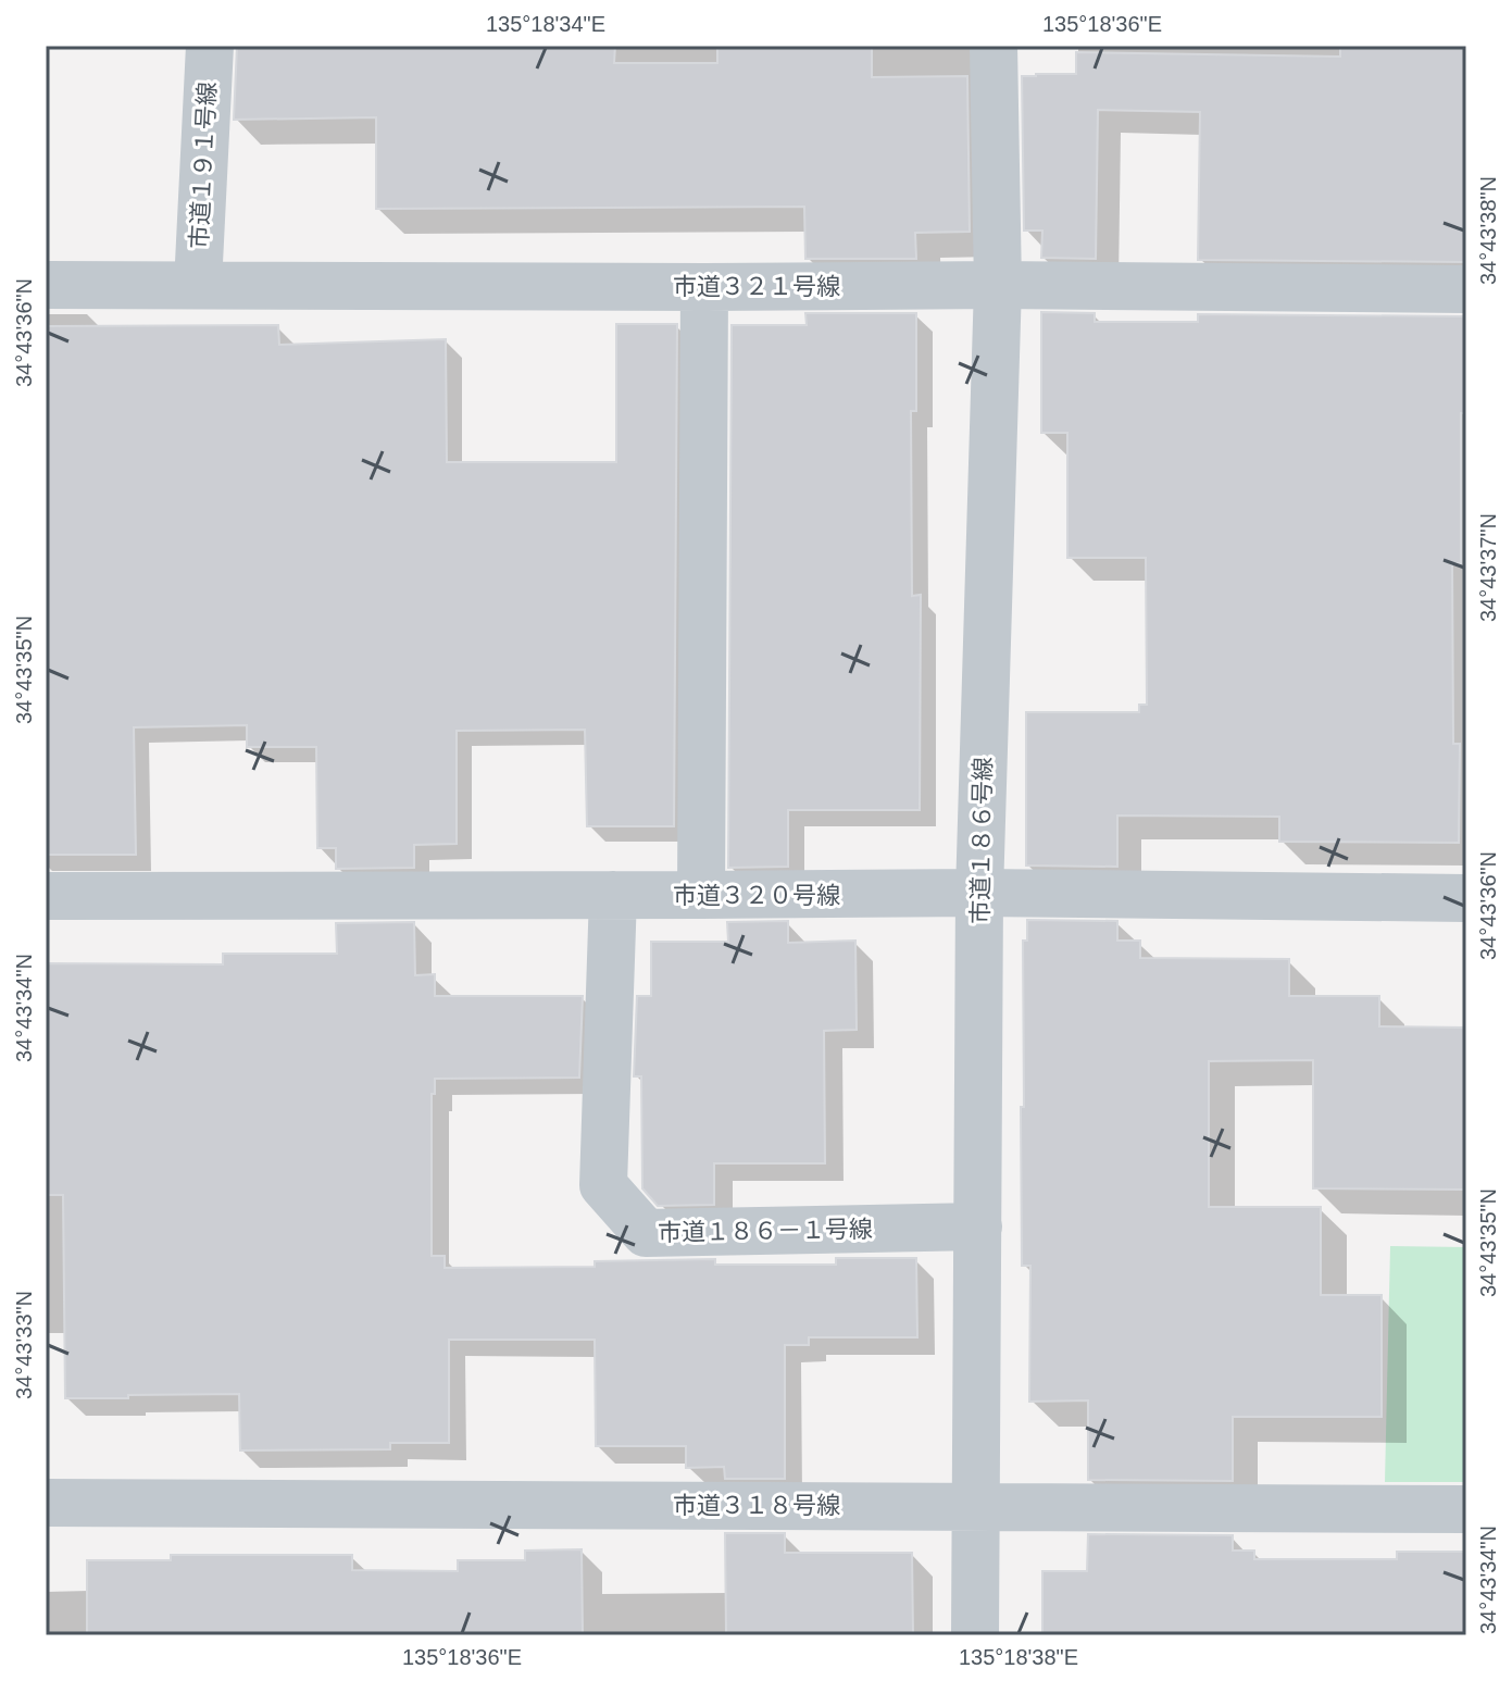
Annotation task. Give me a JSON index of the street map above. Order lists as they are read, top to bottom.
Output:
{
  "streets": {
    "street": [
      "市道１９１号線",
      "市道３２１号線",
      "市道１８６号線",
      "市道３２０号線",
      "市道１８６－１号線",
      "市道３１８号線"
    ]
  },
  "crossings": [
    ["市道１９１号線", "市道３２１号線"],
    ["市道３２１号線", "市道１８６号線"],
    ["市道１８６号線", "市道３２０号線"],
    ["市道１８６号線", "市道１８６－１号線"],
    ["市道１８６号線", "市道３１８号線"],
    ["市道３２０号線", "市道１８６－１号線"]
  ],
  "coordinates": [
    "135°18'34\"E",
    "135°18'36\"E",
    "34°43'38\"N",
    "34°43'36\"N",
    "34°43'37\"N",
    "34°43'35\"N",
    "34°43'34\"N",
    "34°43'33\"N",
    "135°18'38\"E"
  ]
}
